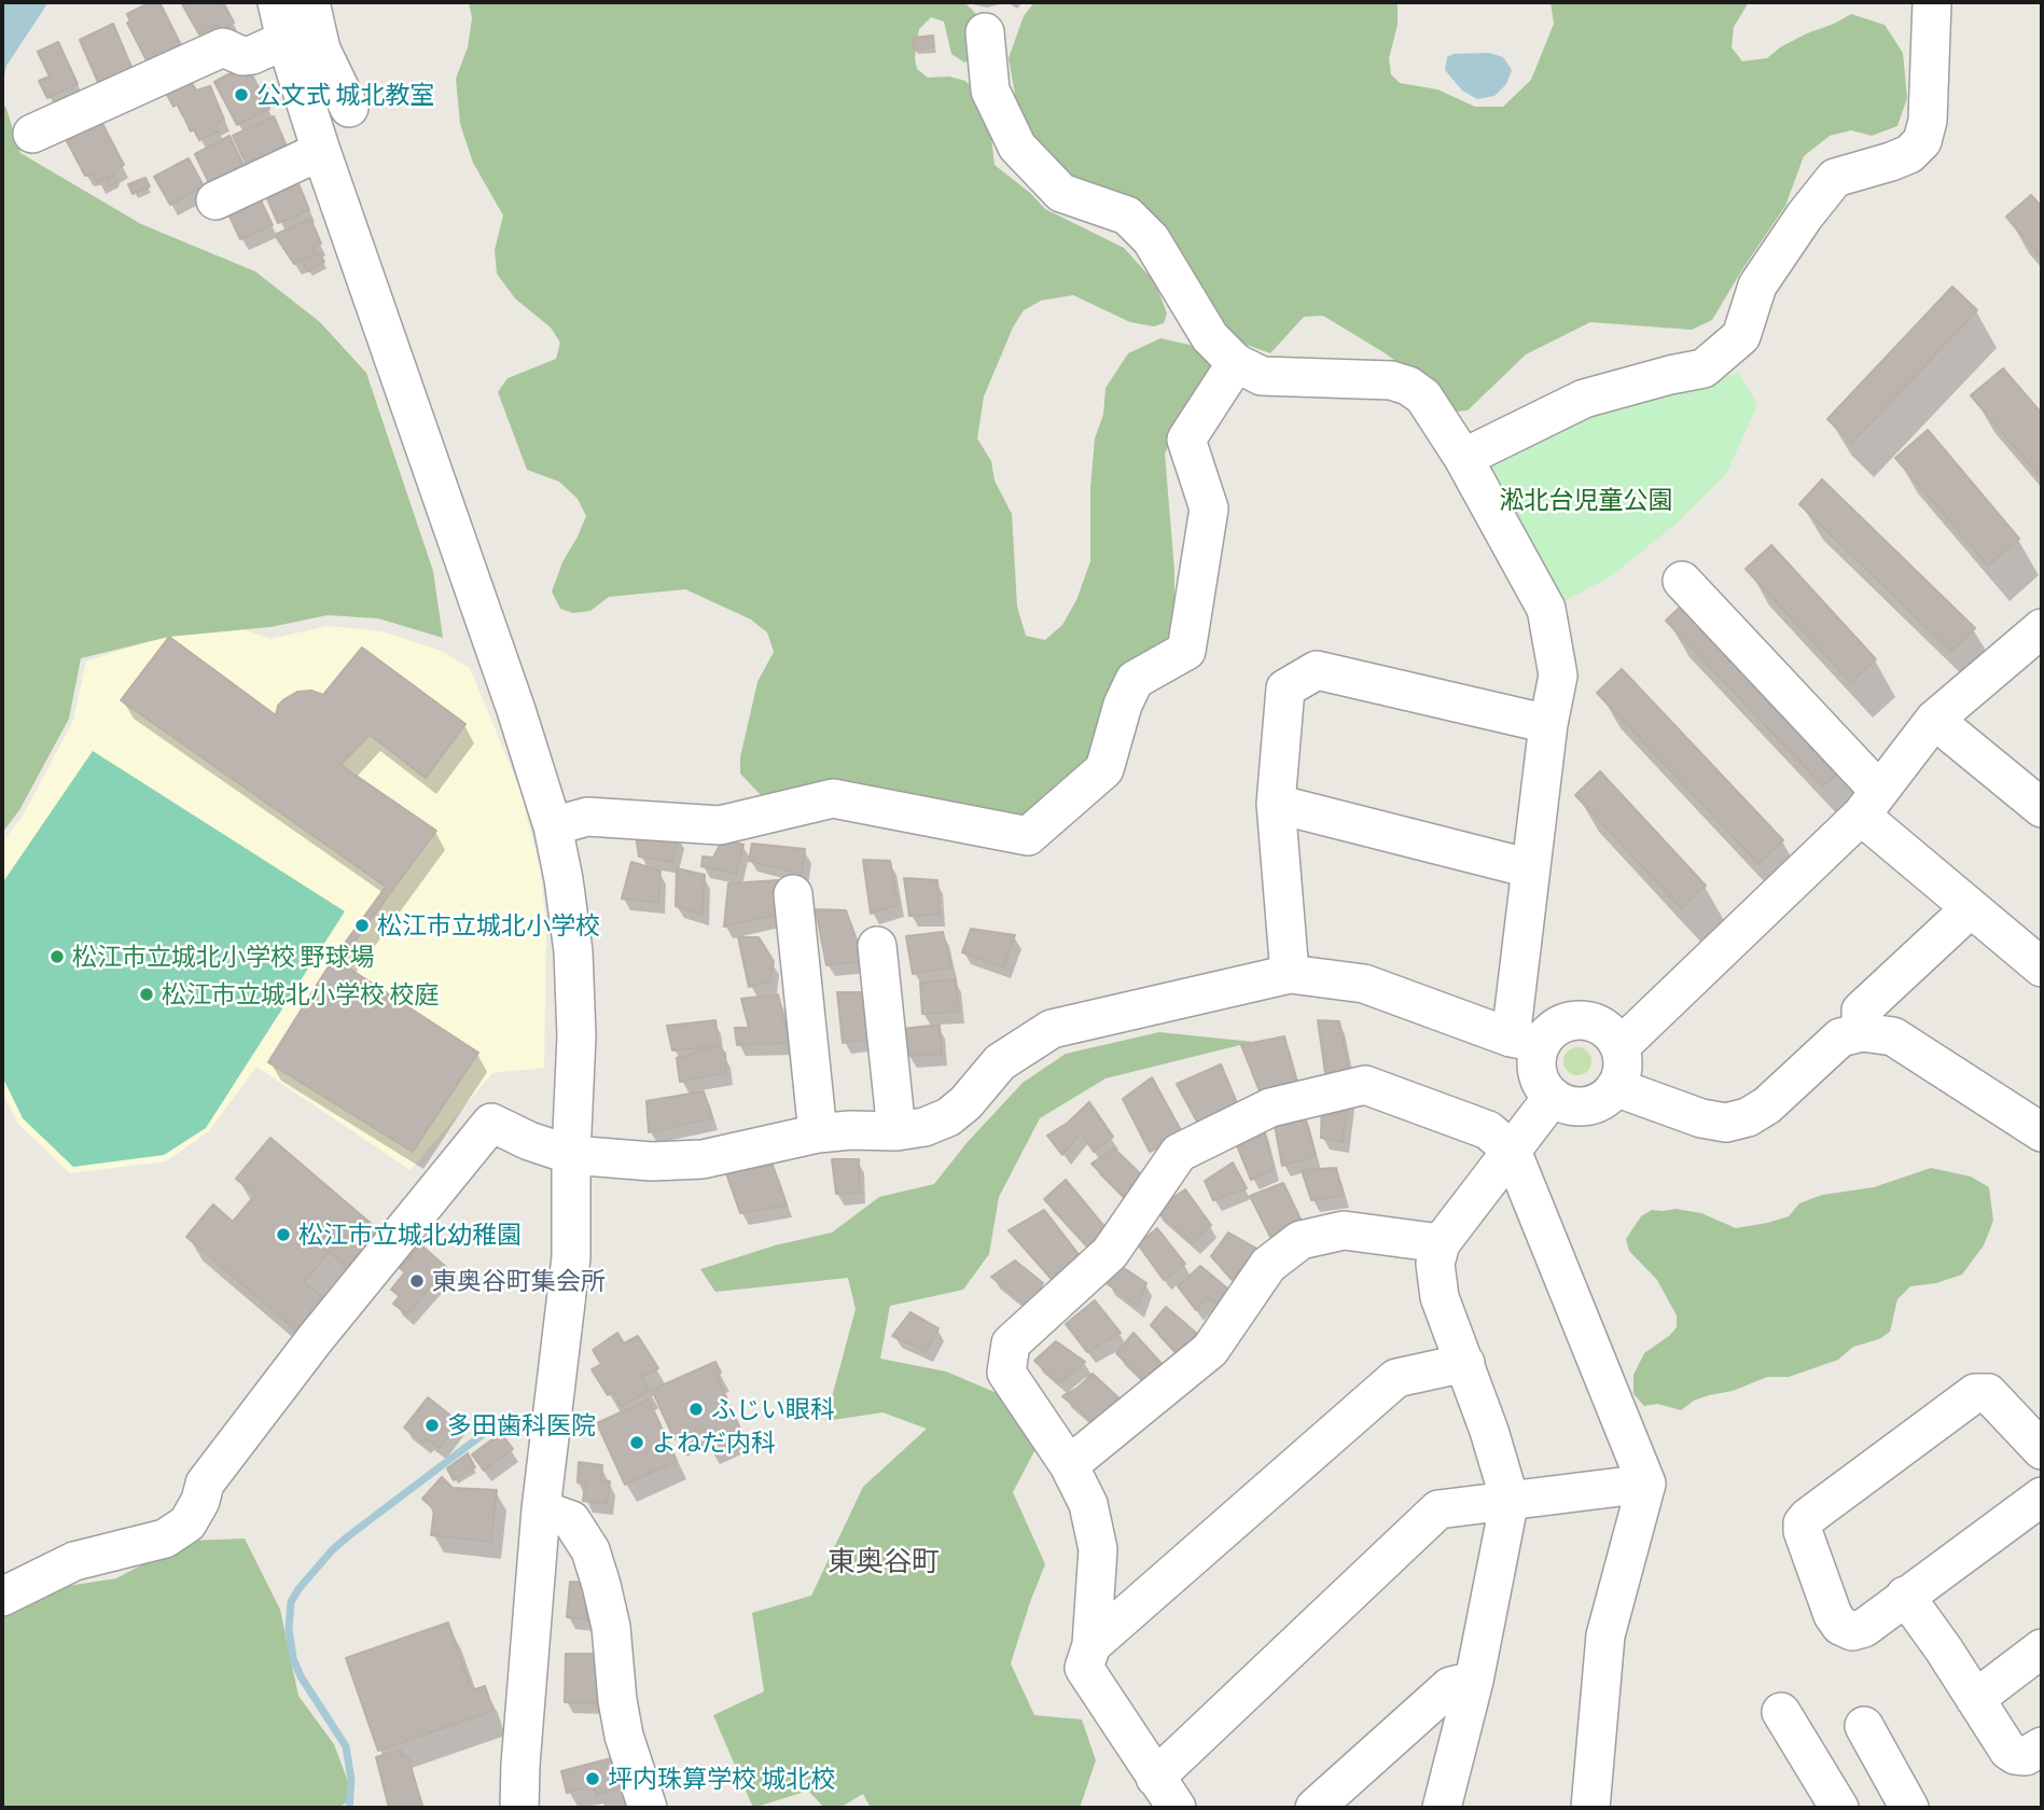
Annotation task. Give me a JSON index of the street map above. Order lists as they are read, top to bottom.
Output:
{
  "districts": ["東奥谷町"],
  "parks": ["淞北台児童公園"],
  "places": [
    "公文式 城北教室",
    "松江市立城北小学校",
    "松江市立城北小学校 野球場",
    "松江市立城北小学校 校庭",
    "松江市立城北幼稚園",
    "東奥谷町集会所",
    "ふじい眼科",
    "多田歯科医院",
    "よねだ内科",
    "坪内珠算学校 城北校"
  ]
}
